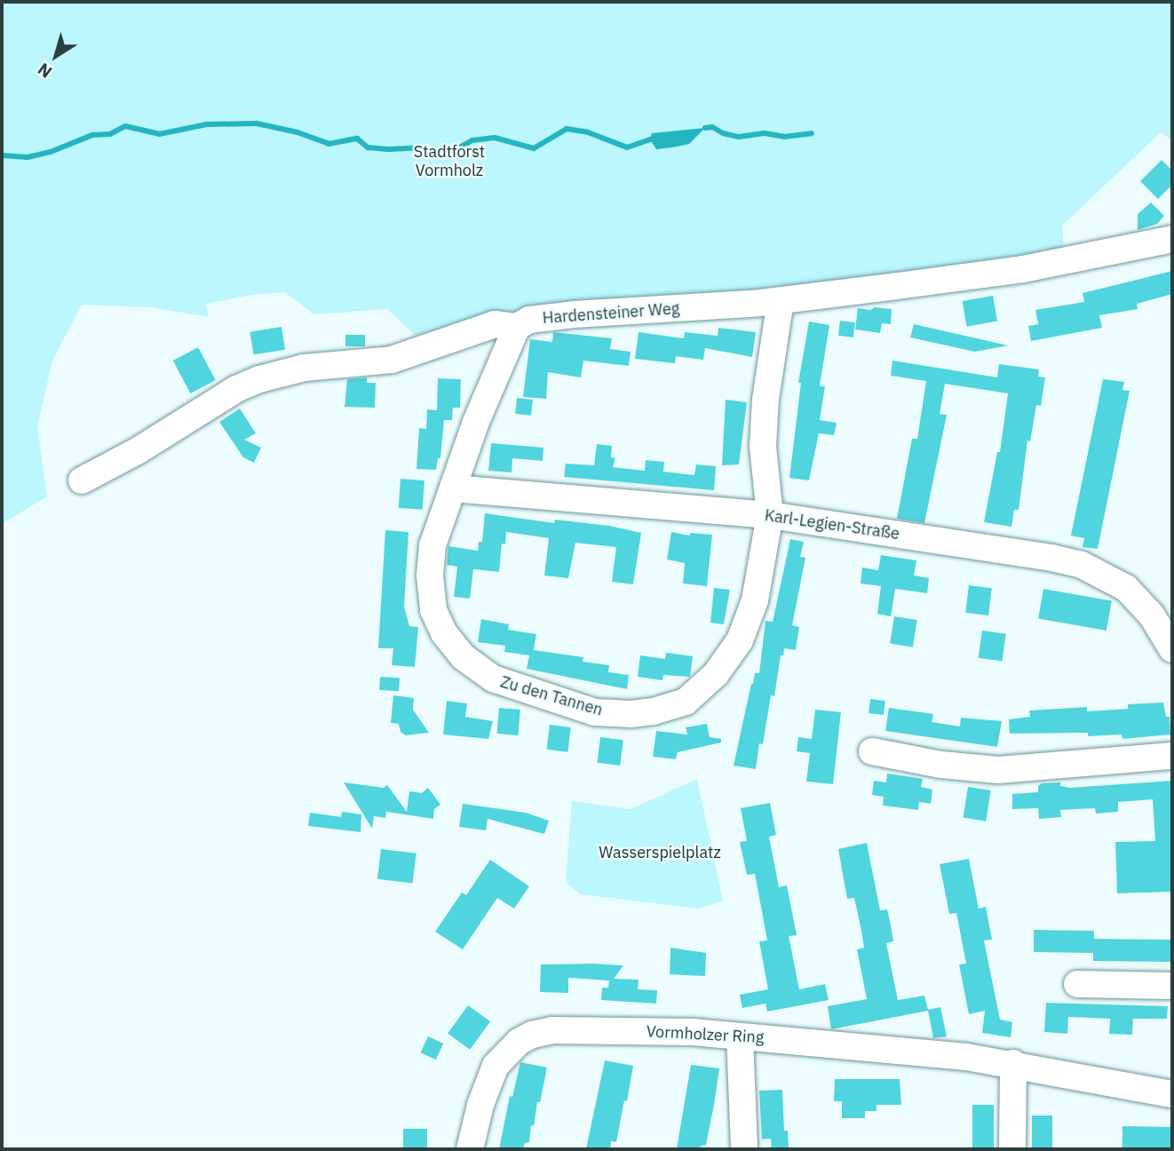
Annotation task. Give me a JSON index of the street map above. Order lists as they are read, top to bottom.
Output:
{
  "streets": {
    "street": [
      "Hardensteiner Weg",
      "Karl-Legien-Straße",
      "Zu den Tannen",
      "Vormholzer Ring"
    ]
  },
  "crossings": [
    ["Hardensteiner Weg", "Zu den Tannen"],
    ["Karl-Legien-Straße", "Zu den Tannen"]
  ],
  "parks": ["Stadtforst Vormholz", "Wasserspielplatz"],
  "north": "bottom left"
}
